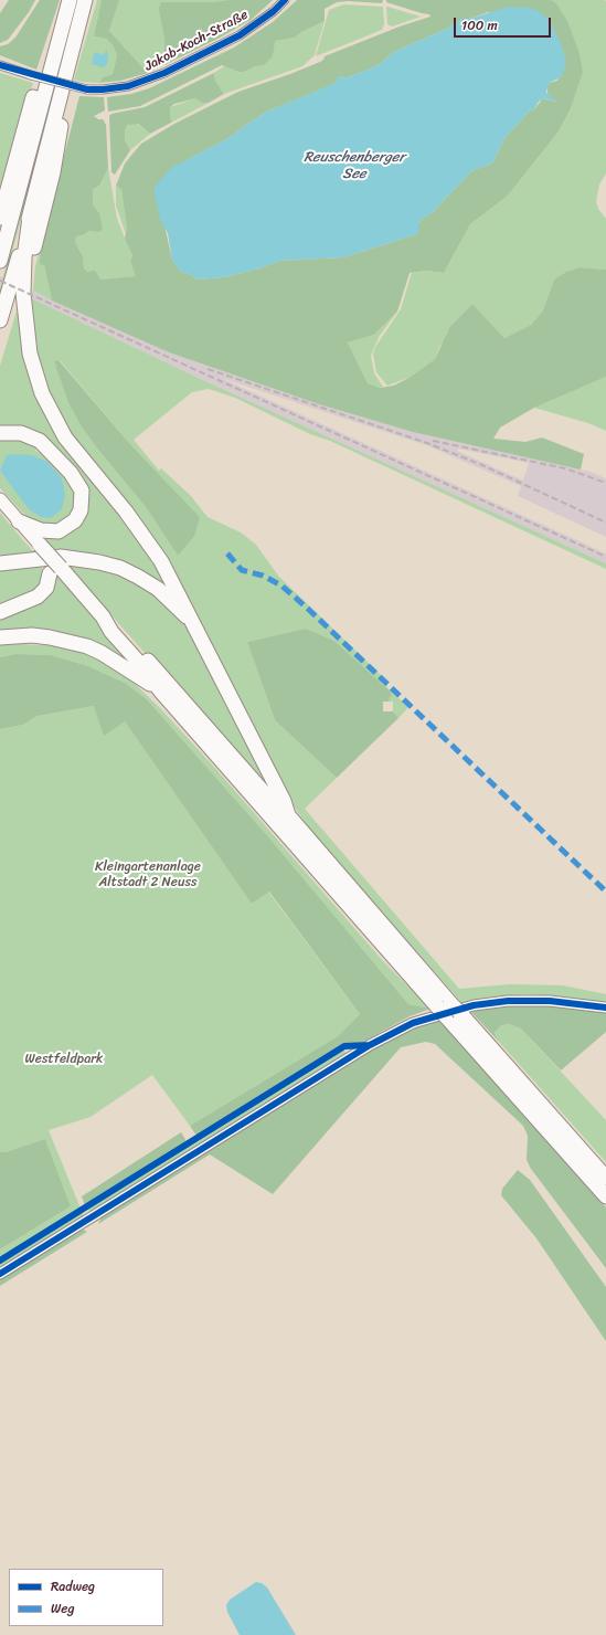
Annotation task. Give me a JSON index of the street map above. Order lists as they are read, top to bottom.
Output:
{
  "streets": {
    "street": ["Jakob-Koch-Straße"]
  },
  "water": ["Reuschenberger See"],
  "parks": ["Kleingartenanlage Altstadt 2 Neuss", "Westfeldpark"],
  "legend": ["Radweg", "Weg"],
  "scale_bar": "100 m"
}
